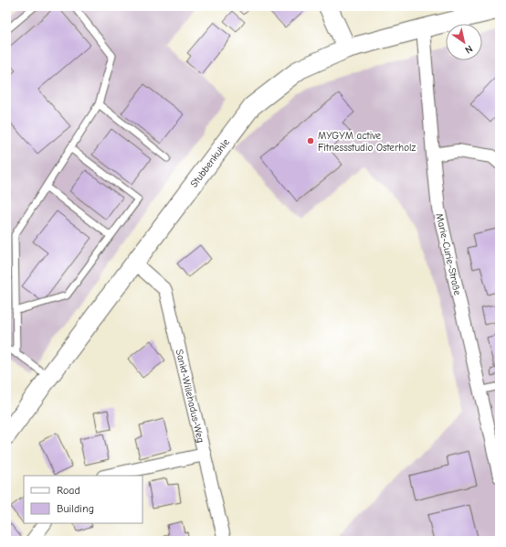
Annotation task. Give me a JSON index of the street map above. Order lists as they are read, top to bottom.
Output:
{
  "streets": {
    "main road": ["Stubbenkuhle"],
    "street": ["Marie-Curie-Straße", "Sankt-Willehadus-Weg"]
  },
  "crossings": [
    ["Stubbenkuhle", "Marie-Curie-Straße"],
    ["Stubbenkuhle", "Sankt-Willehadus-Weg"]
  ],
  "places": ["MYGYM active Fitnessstudio Osterholz"],
  "legend": ["Road", "Building"],
  "north": "bottom right"
}
